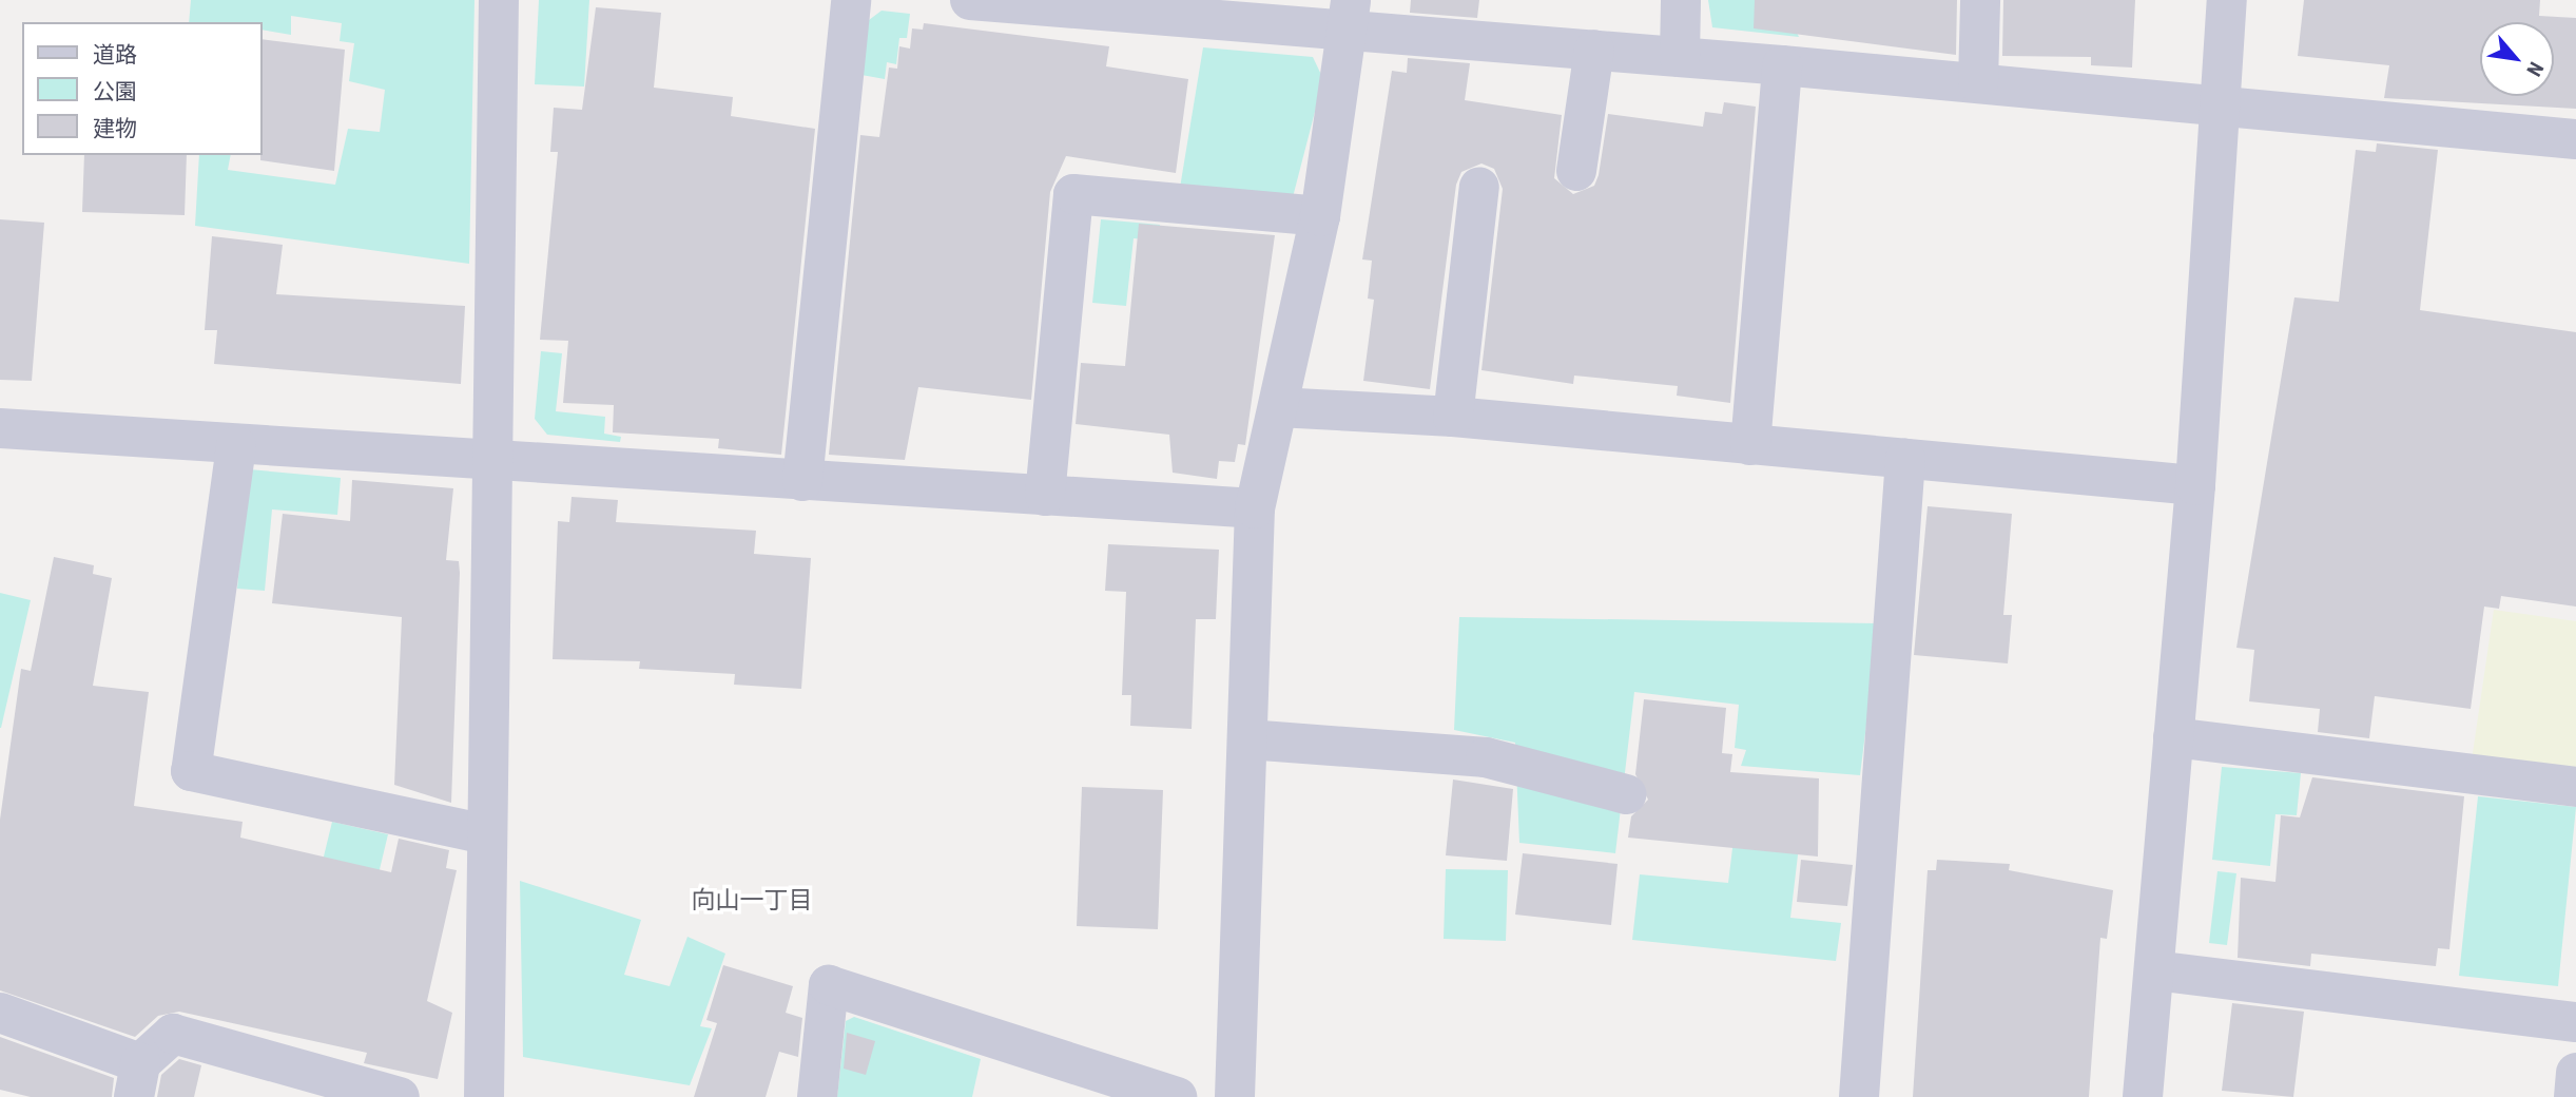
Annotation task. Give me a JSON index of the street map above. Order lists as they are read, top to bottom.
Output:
{
  "districts": ["向山一丁目"],
  "legend": ["道路", "公園", "建物"],
  "north": "bottom right"
}
